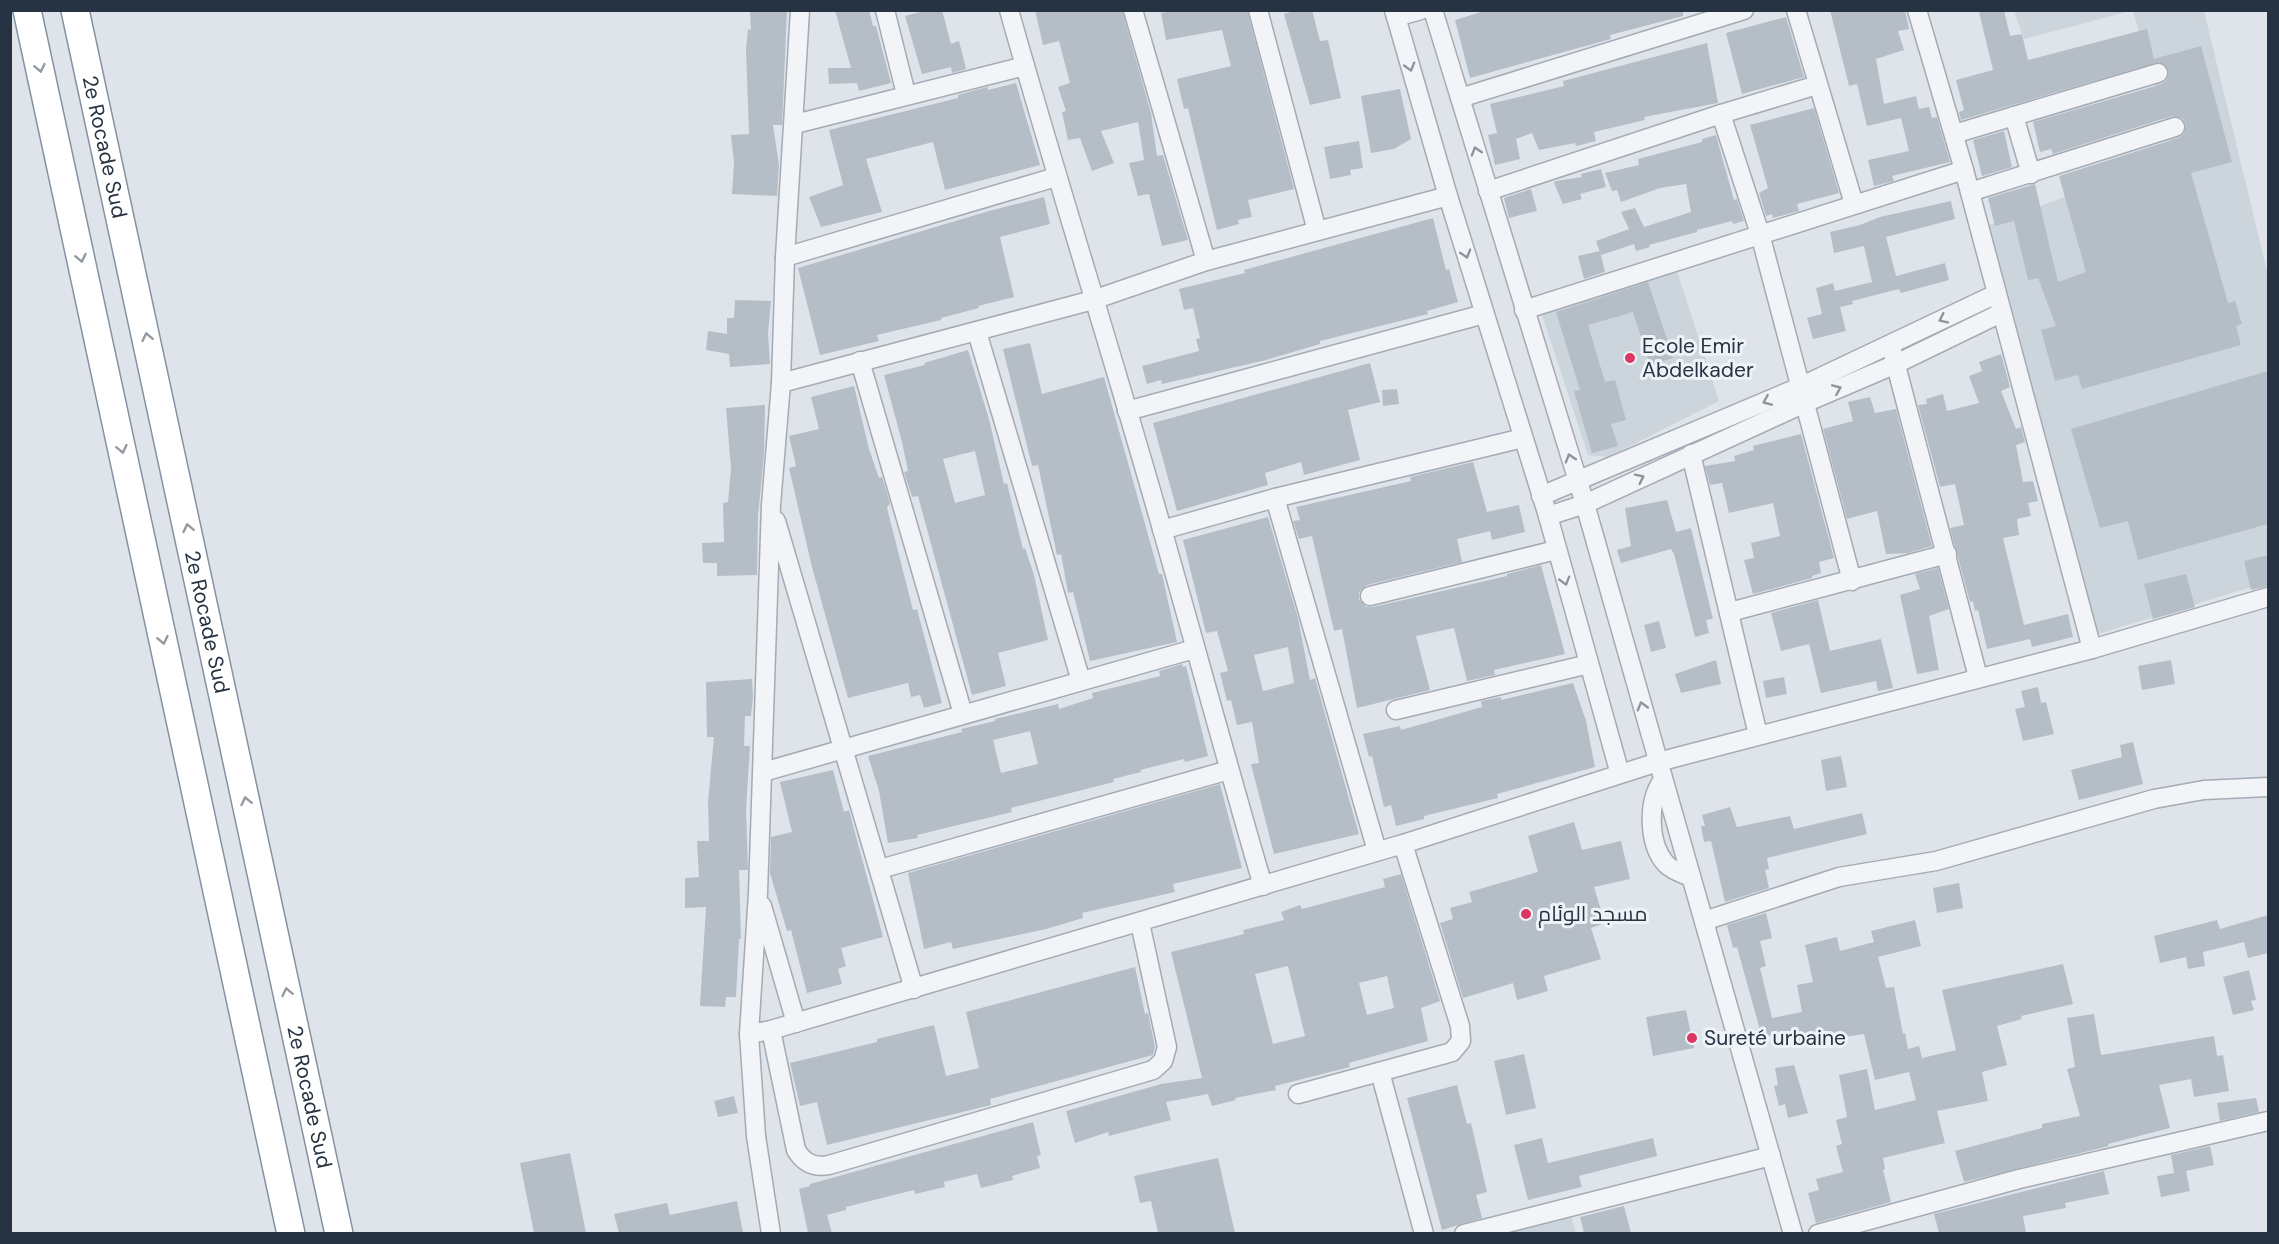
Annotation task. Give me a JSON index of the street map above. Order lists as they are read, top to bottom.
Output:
{
  "streets": {
    "highway": ["2e Rocade Sud"]
  },
  "places": ["Ecole Emir Abdelkader", "مسجد الوئام", "Sureté urbaine"]
}
